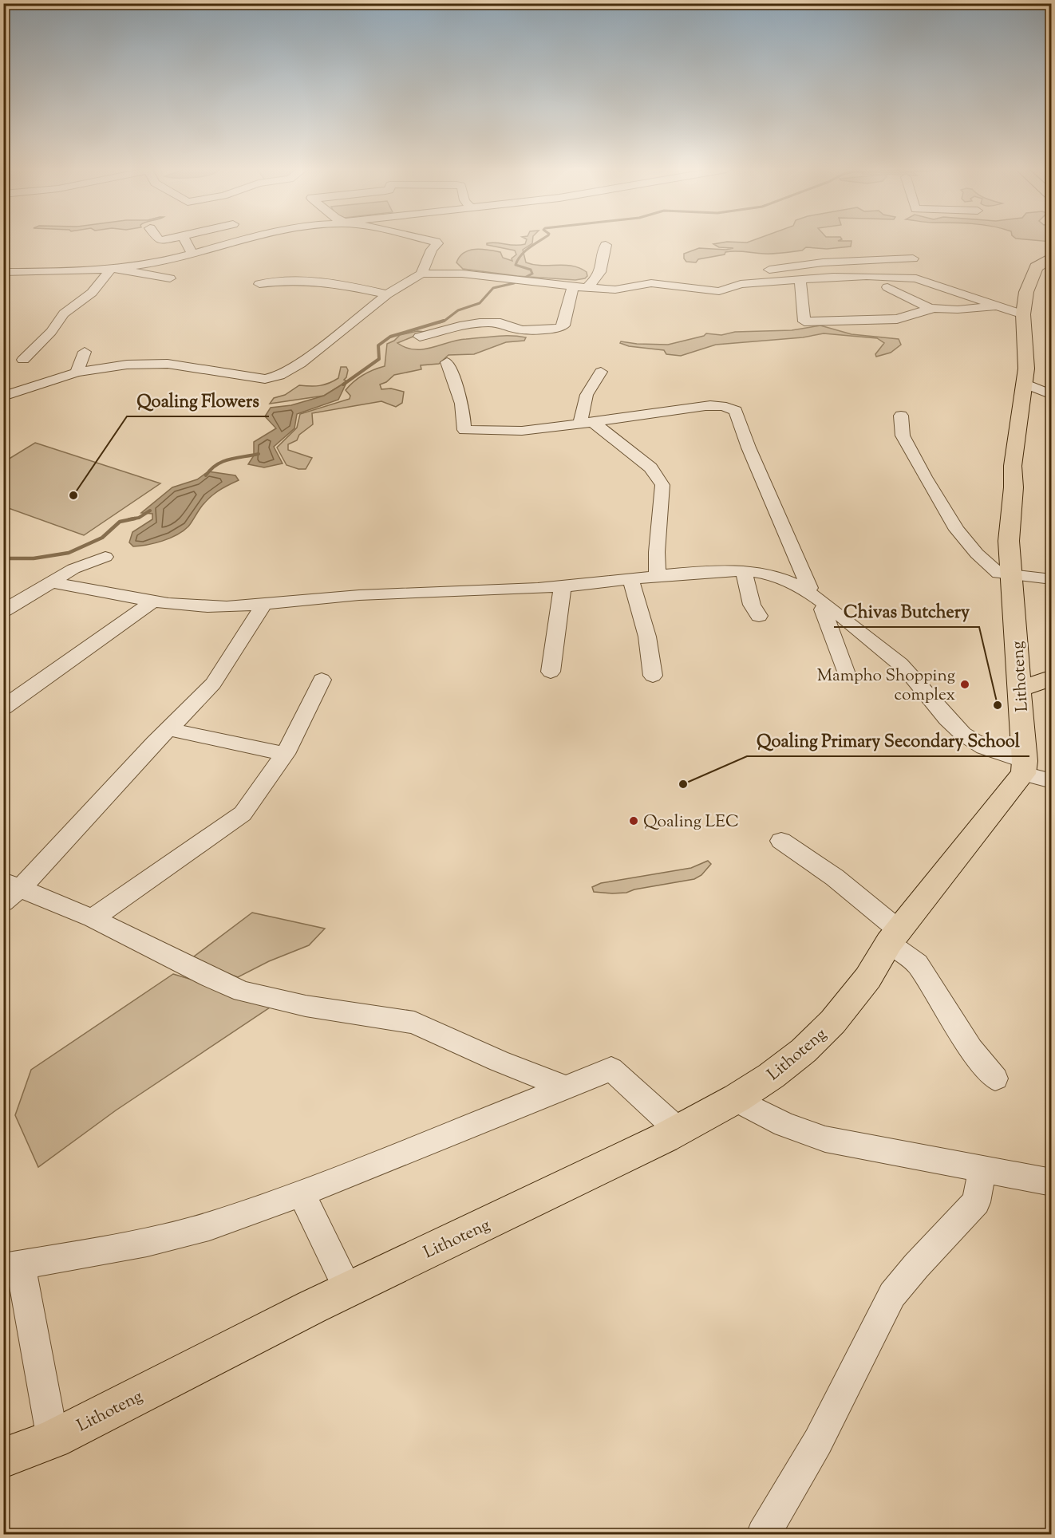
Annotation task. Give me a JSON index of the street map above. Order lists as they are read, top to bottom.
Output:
{
  "streets": {
    "main road": ["Lithoteng"]
  },
  "places": [
    "Qoaling Flowers",
    "Mampho Shopping complex",
    "Chivas Butchery",
    "Qoaling Primary Secondary School",
    "Qoaling LEC"
  ]
}
